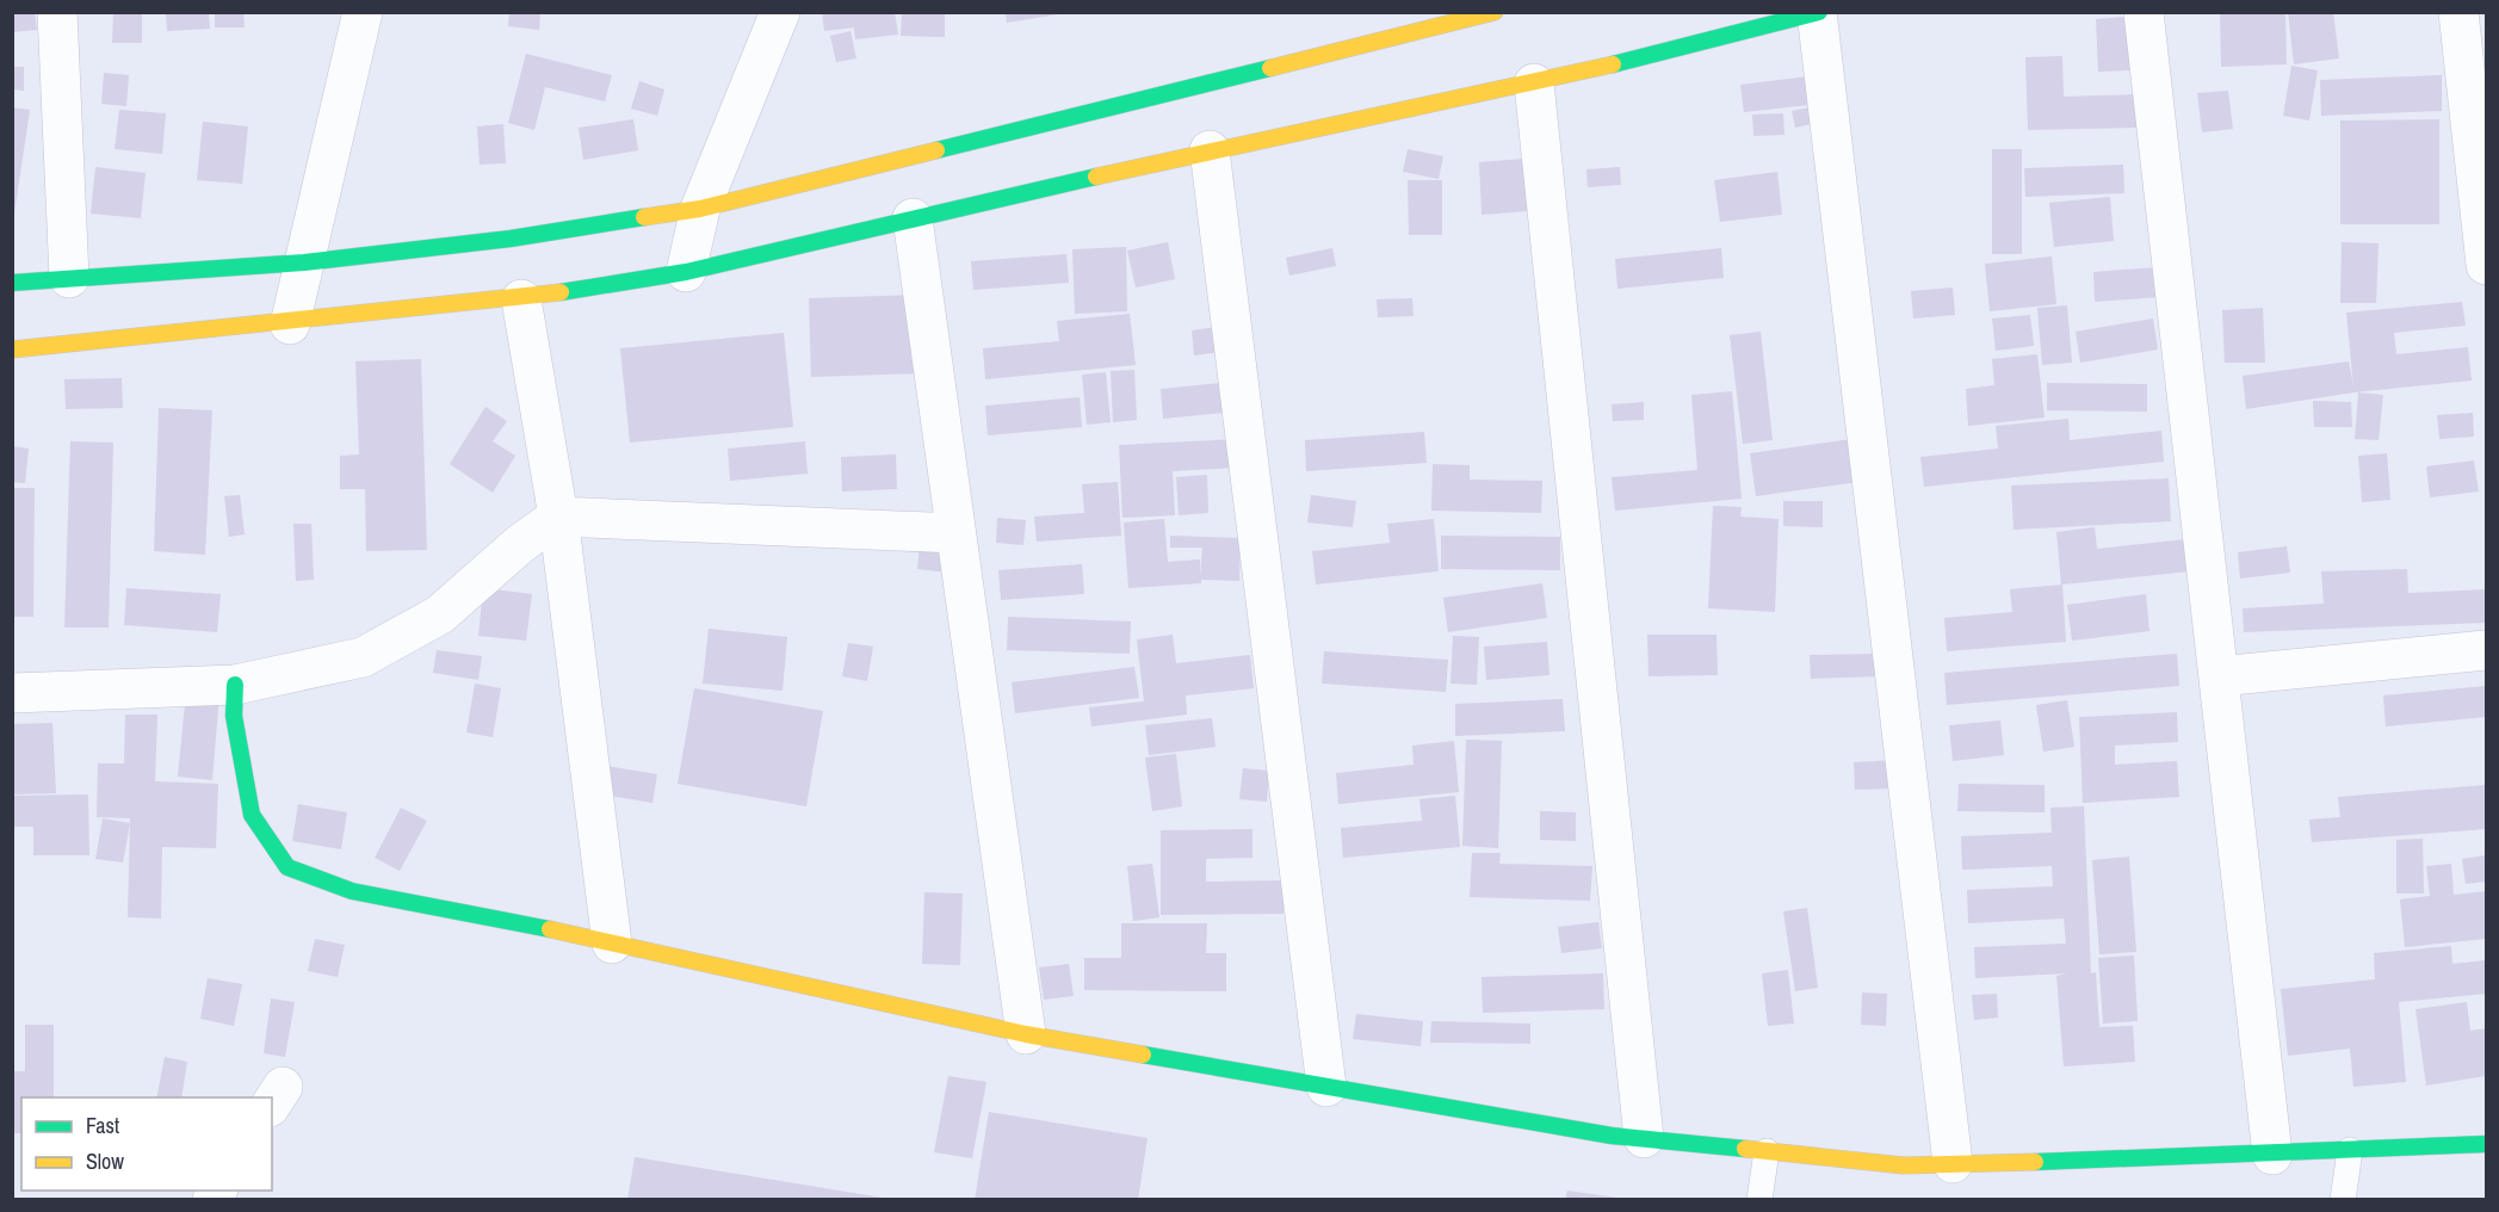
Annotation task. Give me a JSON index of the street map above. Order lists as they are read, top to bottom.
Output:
{
  "legend": ["Fast", "Slow"]
}
